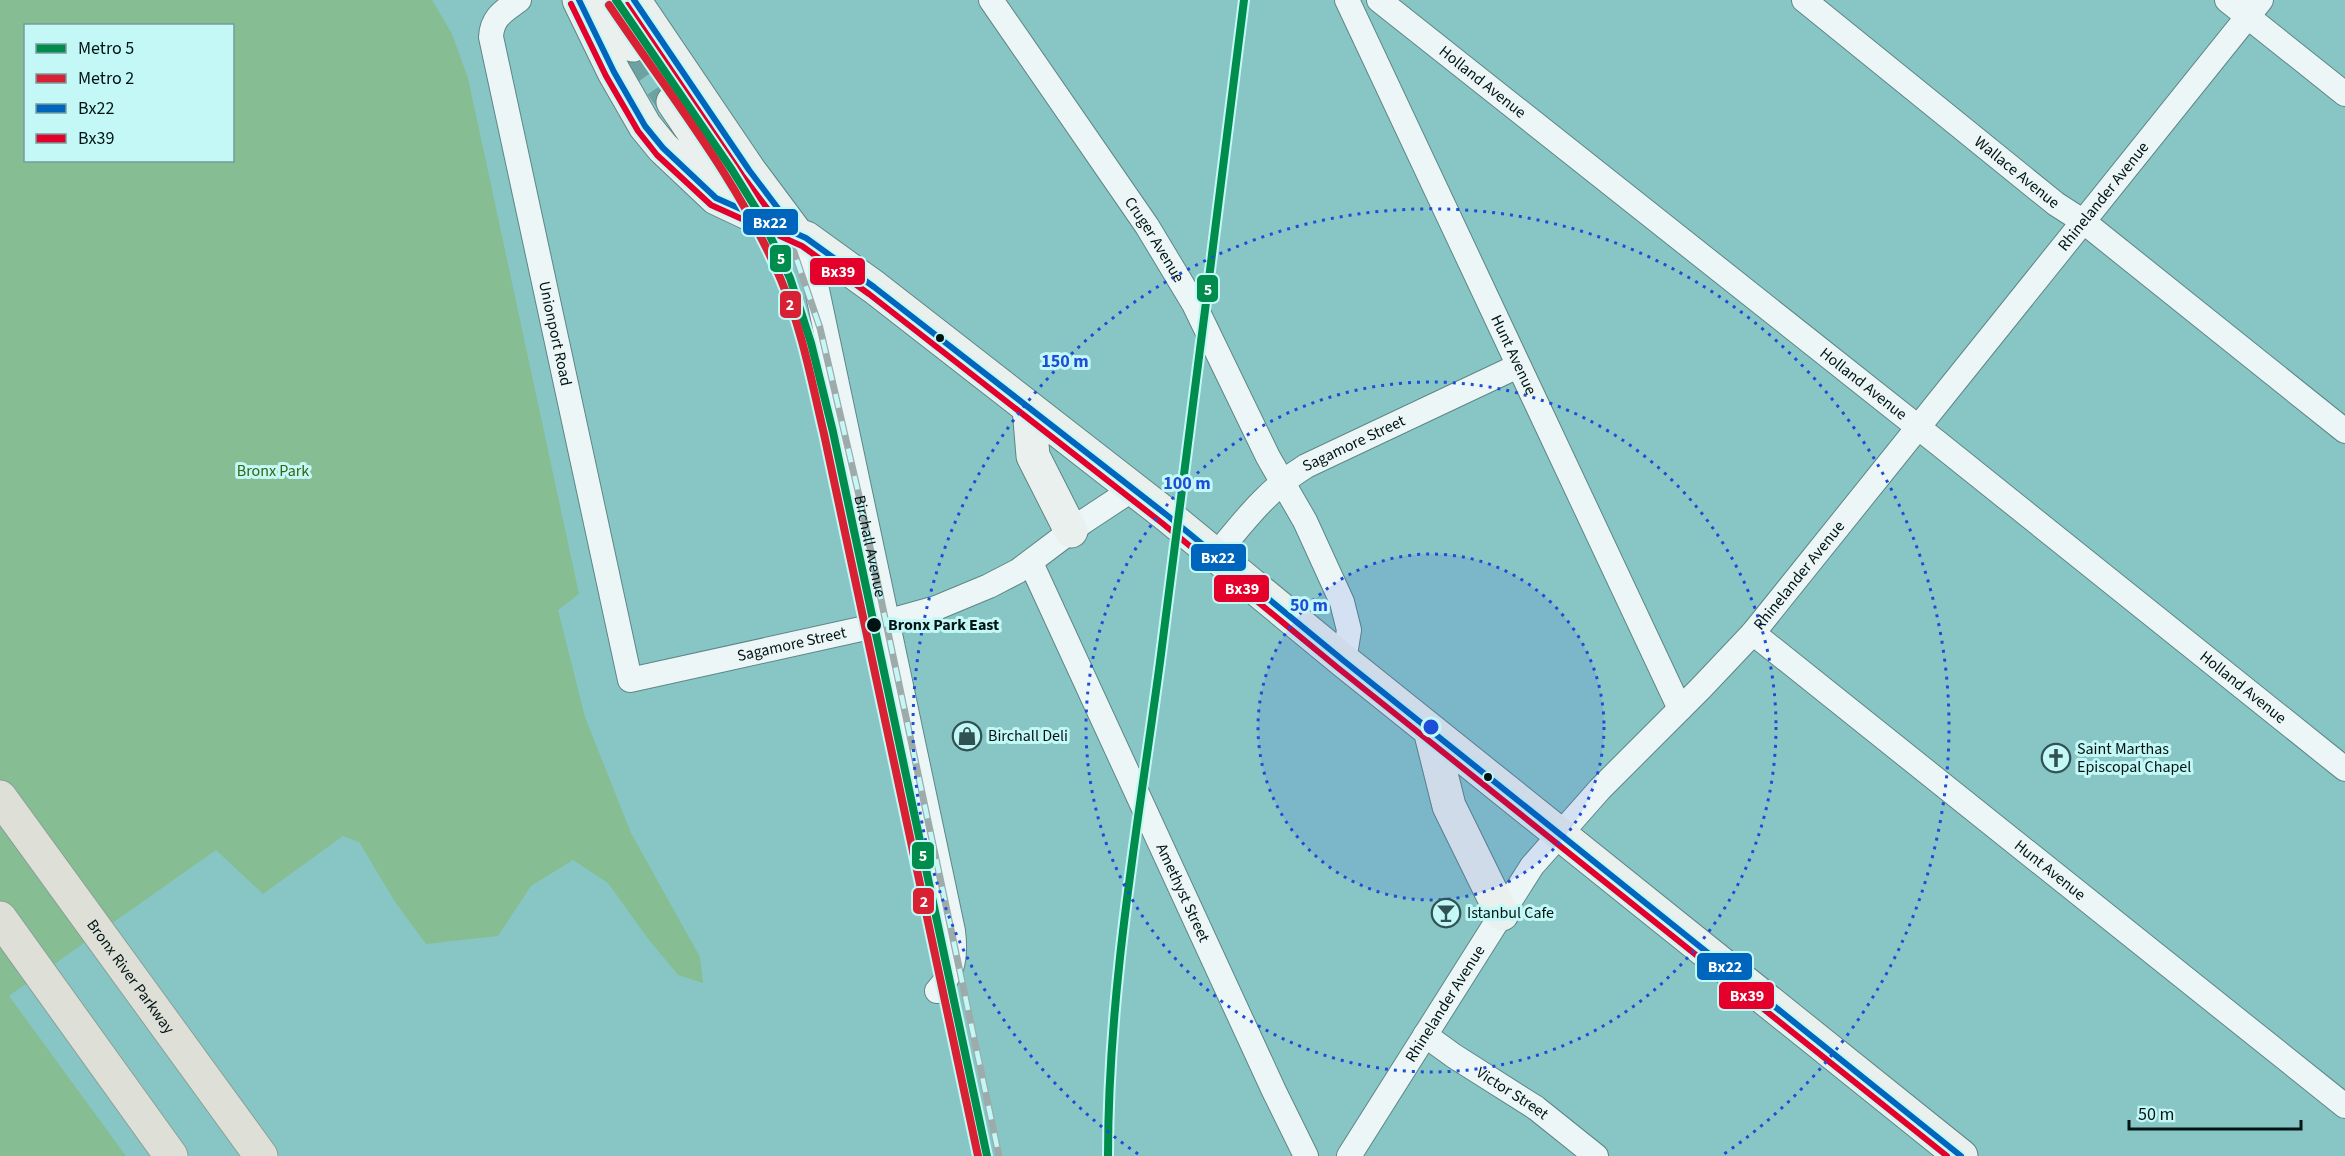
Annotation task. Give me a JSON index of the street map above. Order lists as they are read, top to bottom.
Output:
{
  "streets": {
    "highway": ["Bronx River Parkway"],
    "street": [
      "Holland Avenue",
      "Wallace Avenue",
      "Rhinelander Avenue",
      "Cruger Avenue",
      "Unionport Road",
      "Hunt Avenue",
      "Sagamore Street",
      "Birchall Avenue",
      "Amethyst Street",
      "Victor Street"
    ]
  },
  "crossings": [
    ["Holland Avenue", "Rhinelander Avenue"],
    ["Wallace Avenue", "Rhinelander Avenue"],
    ["Rhinelander Avenue", "Hunt Avenue"],
    ["Rhinelander Avenue", "Victor Street"],
    ["Cruger Avenue", "Sagamore Street"],
    ["Unionport Road", "Sagamore Street"],
    ["Hunt Avenue", "Sagamore Street"],
    ["Sagamore Street", "Birchall Avenue"],
    ["Sagamore Street", "Amethyst Street"]
  ],
  "parks": ["Bronx Park"],
  "places": {
    "other": ["Bronx Park East"],
    "shop": ["Birchall Deli"],
    "church": ["Saint Marthas Episcopal Chapel"],
    "bar": ["Istanbul Cafe"]
  },
  "lines": [
    "metro line 5",
    "transit line Bx22",
    "transit line Bx39",
    "metro line 2"
  ],
  "legend": [
    "Metro 5",
    "Metro 2",
    "Bx22",
    "Bx39"
  ],
  "scale_bar": "50 m",
  "rings": ["150 m", "100 m", "50 m"]
}
